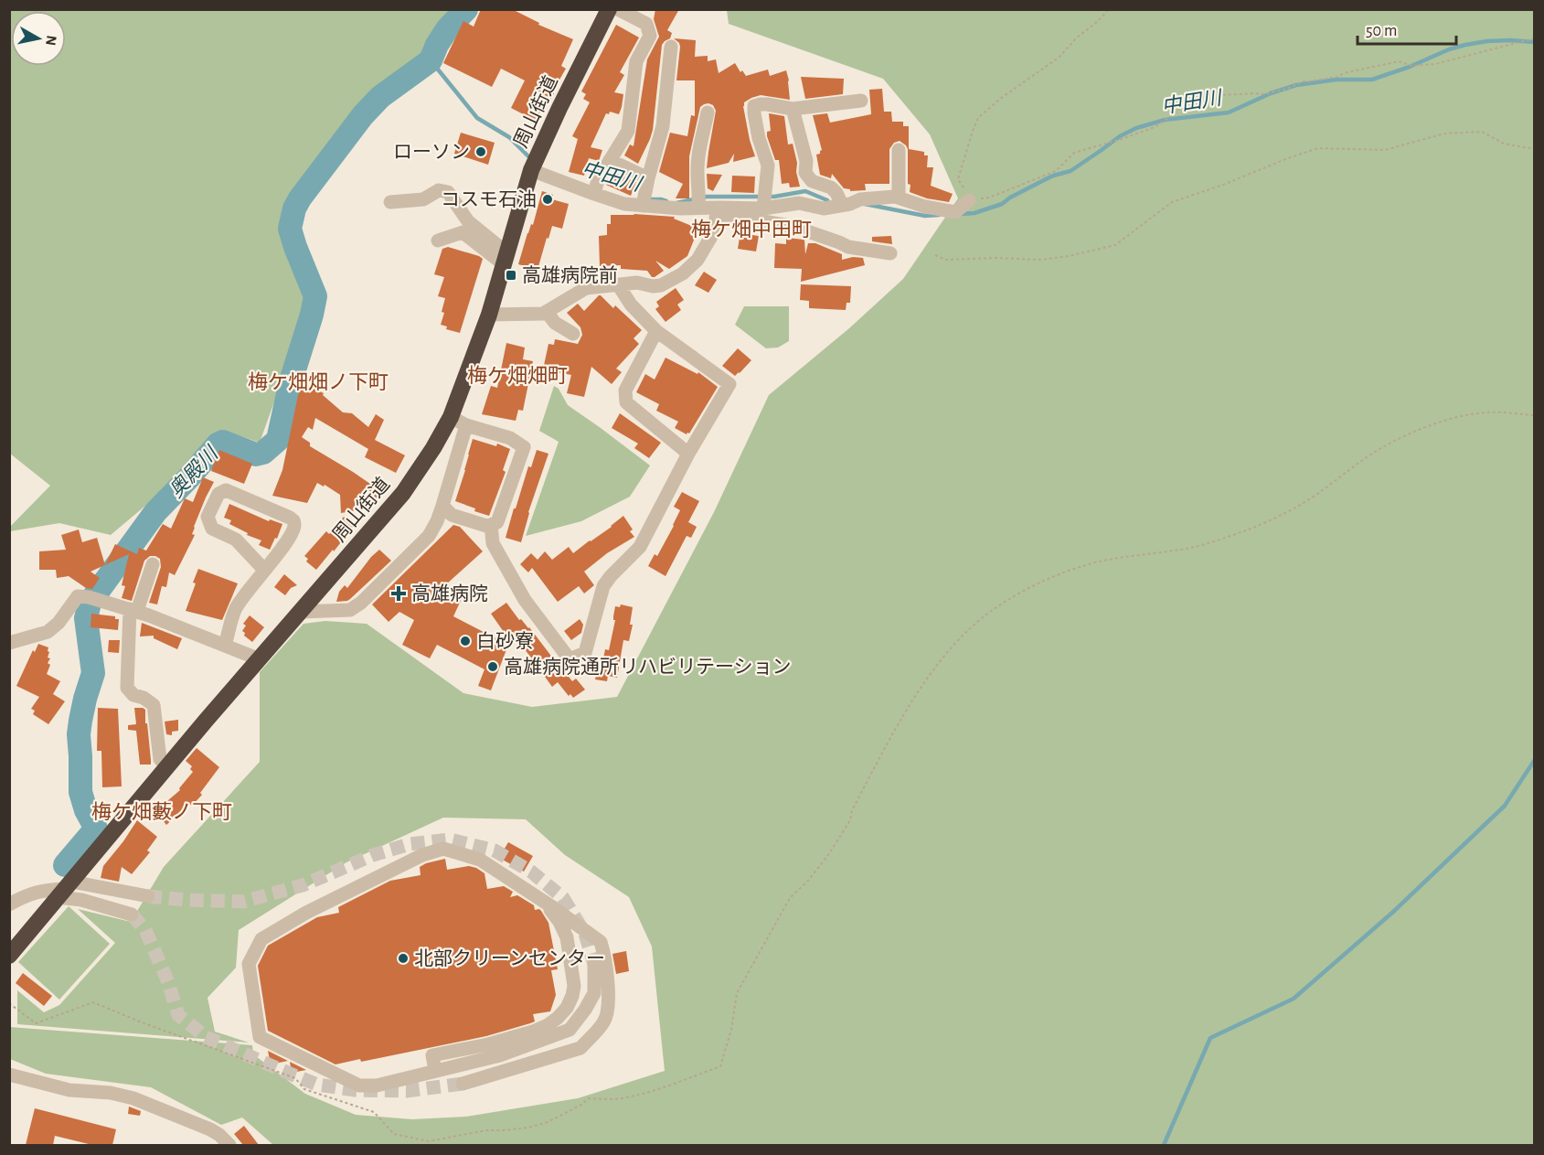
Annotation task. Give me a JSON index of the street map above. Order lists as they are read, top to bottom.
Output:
{
  "streets": {
    "highway": ["周山街道"]
  },
  "districts": [
    "梅ケ畑中田町",
    "梅ケ畑畑町",
    "梅ケ畑畑ノ下町",
    "梅ケ畑藪ノ下町"
  ],
  "water": ["中田川", "奥殿川"],
  "places": {
    "other": [
      "ローソン",
      "コスモ石油",
      "白砂寮",
      "高雄病院通所リハビリテーション",
      "北部クリーンセンター"
    ],
    "transit": ["高雄病院前"],
    "health": ["高雄病院"]
  },
  "scale_bar": "50 m",
  "north": "right"
}
